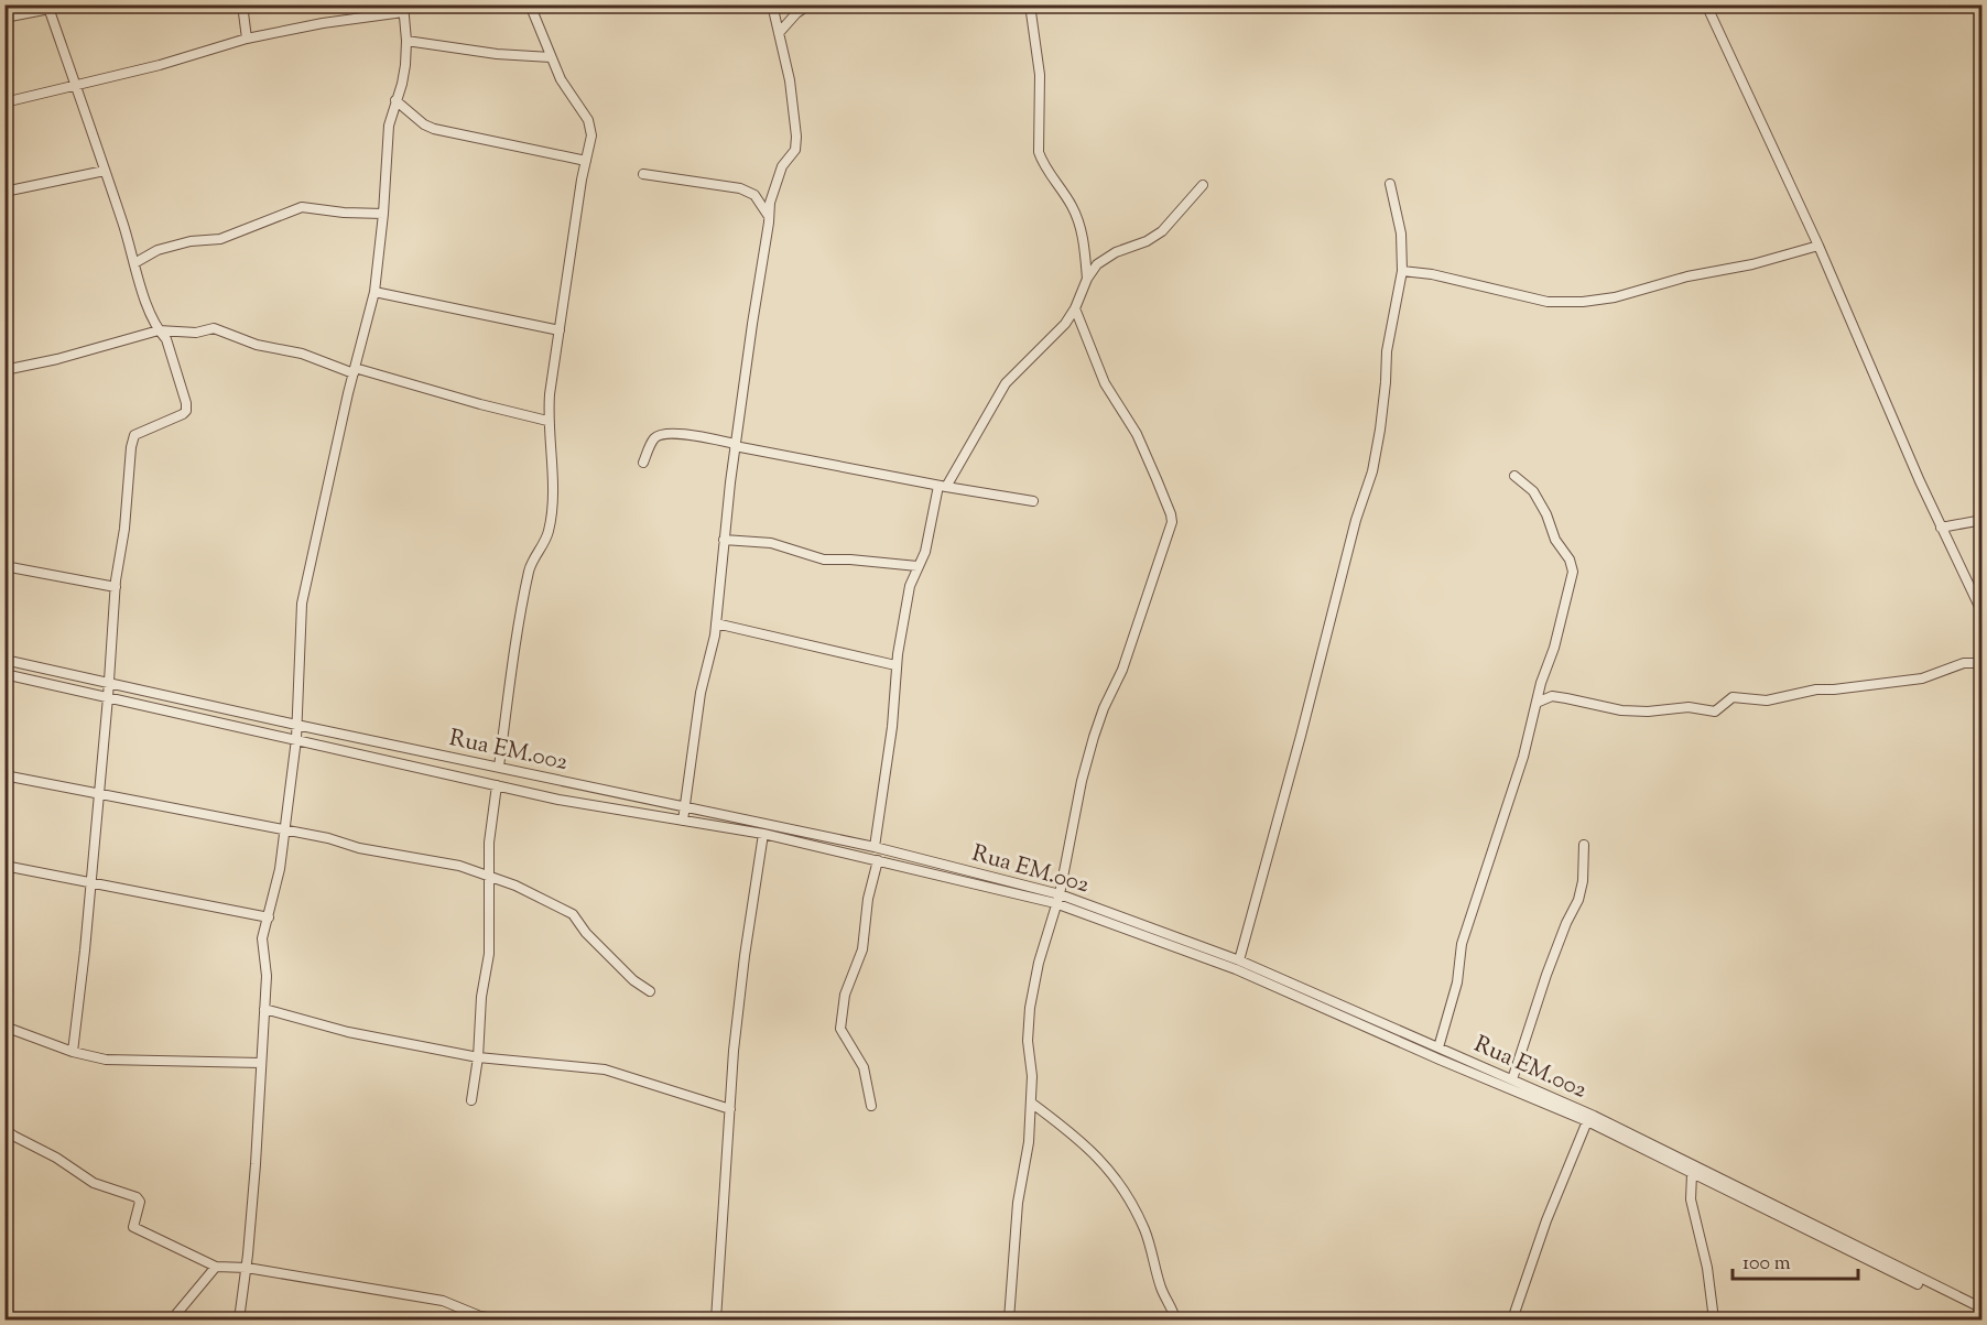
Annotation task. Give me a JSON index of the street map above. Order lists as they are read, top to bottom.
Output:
{
  "streets": {
    "street": ["Rua EM.002"]
  },
  "scale_bar": "100 m"
}
